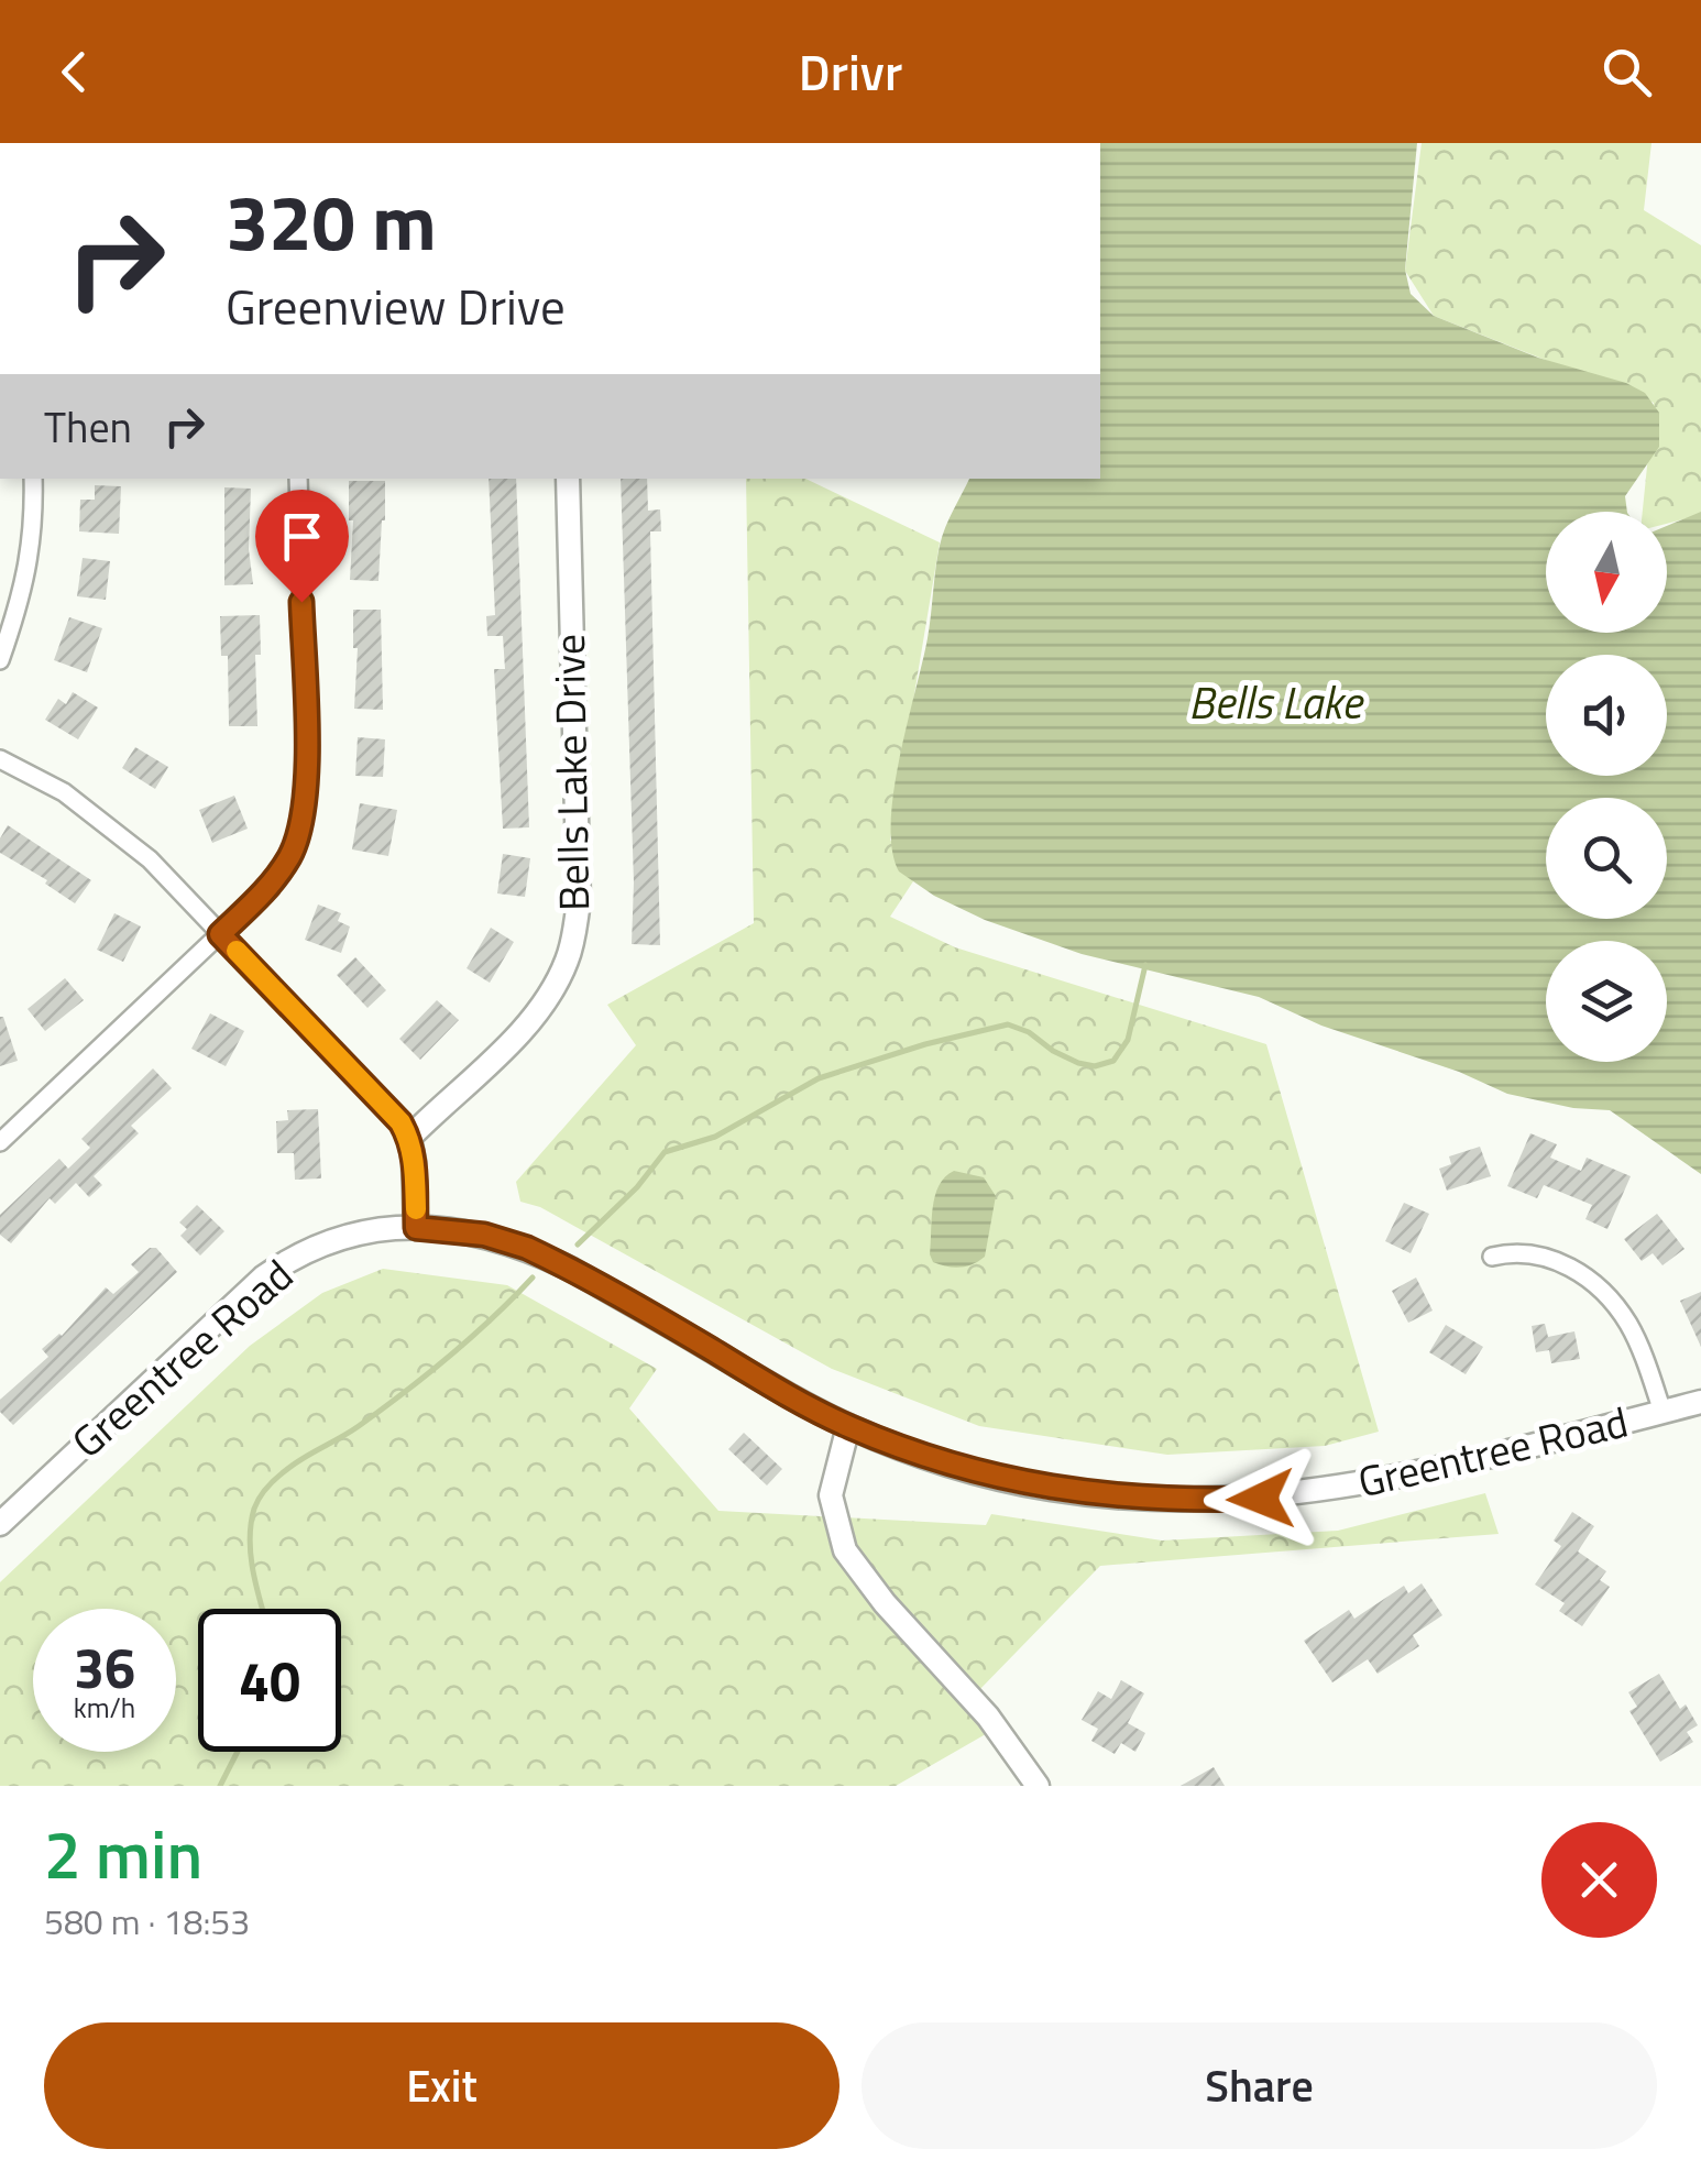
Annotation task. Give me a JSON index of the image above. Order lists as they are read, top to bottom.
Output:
{
  "streets": {
    "street": ["Bells Lake Drive", "Greentree Road"]
  },
  "water": ["Bells Lake"],
  "north": "bottom",
  "page": {
    "header": "Drivr",
    "turn": ["320 m", "Greenview Drive"],
    "then": "Then",
    "speed": "36 km/h",
    "limit": "40",
    "heading": ["2 min", "580 m · 18:53"],
    "buttons": ["Exit", "Share"]
  }
}
